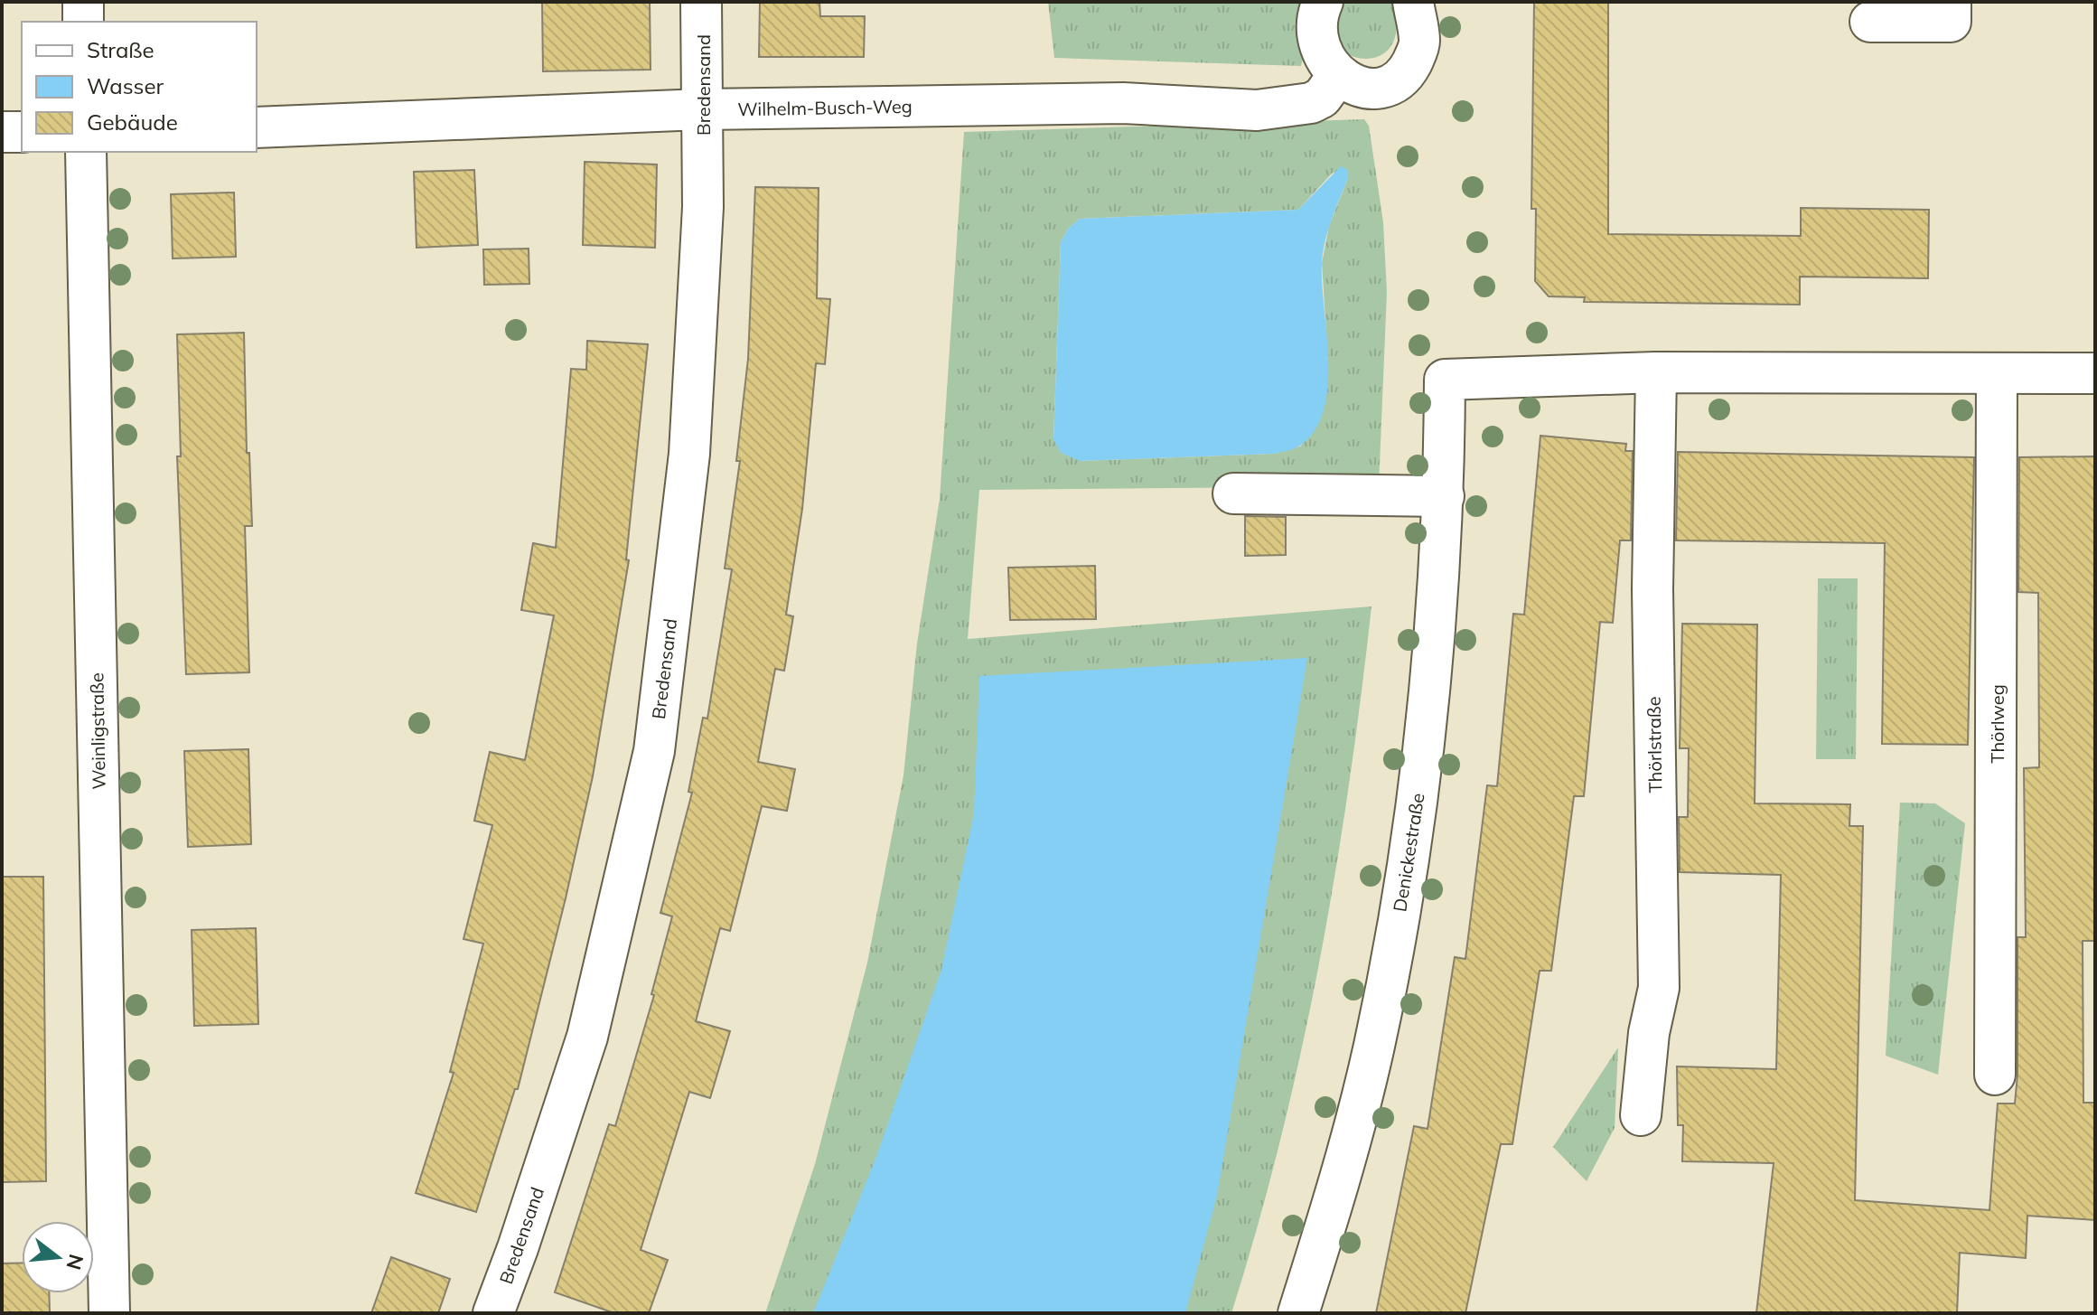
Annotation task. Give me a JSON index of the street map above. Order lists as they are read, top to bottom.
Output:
{
  "streets": {
    "street": [
      "Bredensand",
      "Wilhelm-Busch-Weg",
      "Thörlweg",
      "Weinligstraße",
      "Thörlstraße",
      "Denickestraße"
    ]
  },
  "crossings": [
    ["Bredensand", "Wilhelm-Busch-Weg"],
    ["Thörlstraße", "Denickestraße"]
  ],
  "legend": ["Straße", "Wasser", "Gebäude"],
  "north": "right"
}
